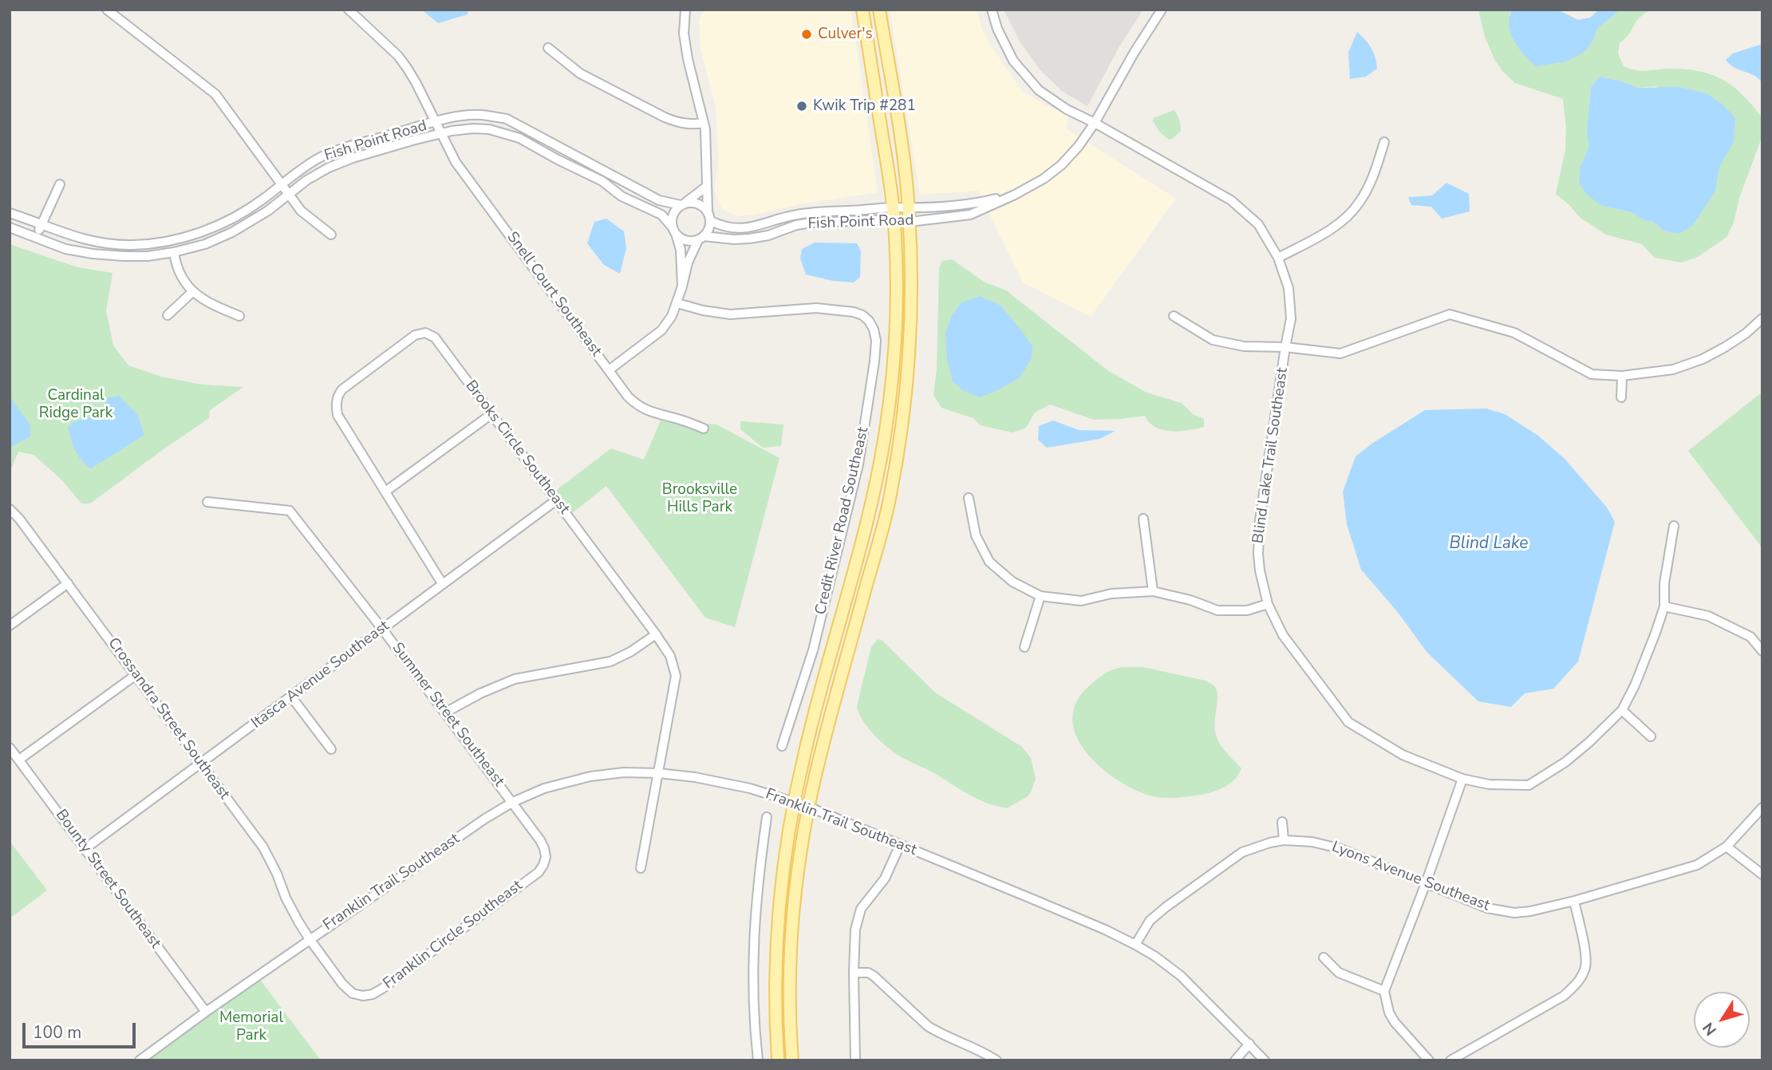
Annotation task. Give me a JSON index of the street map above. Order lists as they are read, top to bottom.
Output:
{
  "streets": {
    "street": [
      "Fish Point Road",
      "Snell Court Southeast",
      "Brooks Circle Southeast",
      "Blind Lake Trail Southeast",
      "Credit River Road Southeast",
      "Itasca Avenue Southeast",
      "Summer Street Southeast",
      "Crossandra Street Southeast",
      "Franklin Trail Southeast",
      "Lyons Avenue Southeast",
      "Bounty Street Southeast",
      "Franklin Circle Southeast"
    ]
  },
  "crossings": [
    ["Fish Point Road", "Snell Court Southeast"],
    ["Fish Point Road", "Blind Lake Trail Southeast"],
    ["Brooks Circle Southeast", "Itasca Avenue Southeast"],
    ["Brooks Circle Southeast", "Franklin Trail Southeast"],
    ["Itasca Avenue Southeast", "Summer Street Southeast"],
    ["Itasca Avenue Southeast", "Crossandra Street Southeast"],
    ["Itasca Avenue Southeast", "Bounty Street Southeast"],
    ["Summer Street Southeast", "Franklin Trail Southeast"],
    ["Summer Street Southeast", "Franklin Circle Southeast"],
    ["Crossandra Street Southeast", "Franklin Trail Southeast"],
    ["Crossandra Street Southeast", "Franklin Circle Southeast"],
    ["Franklin Trail Southeast", "Lyons Avenue Southeast"],
    ["Franklin Trail Southeast", "Bounty Street Southeast"],
    ["Franklin Trail Southeast", "Franklin Circle Southeast"]
  ],
  "water": ["Blind Lake"],
  "parks": ["Cardinal Ridge Park", "Brooksville Hills Park", "Memorial Park"],
  "places": ["Culver's", "Kwik Trip #281"],
  "scale_bar": "100 m",
  "north": "bottom left"
}
